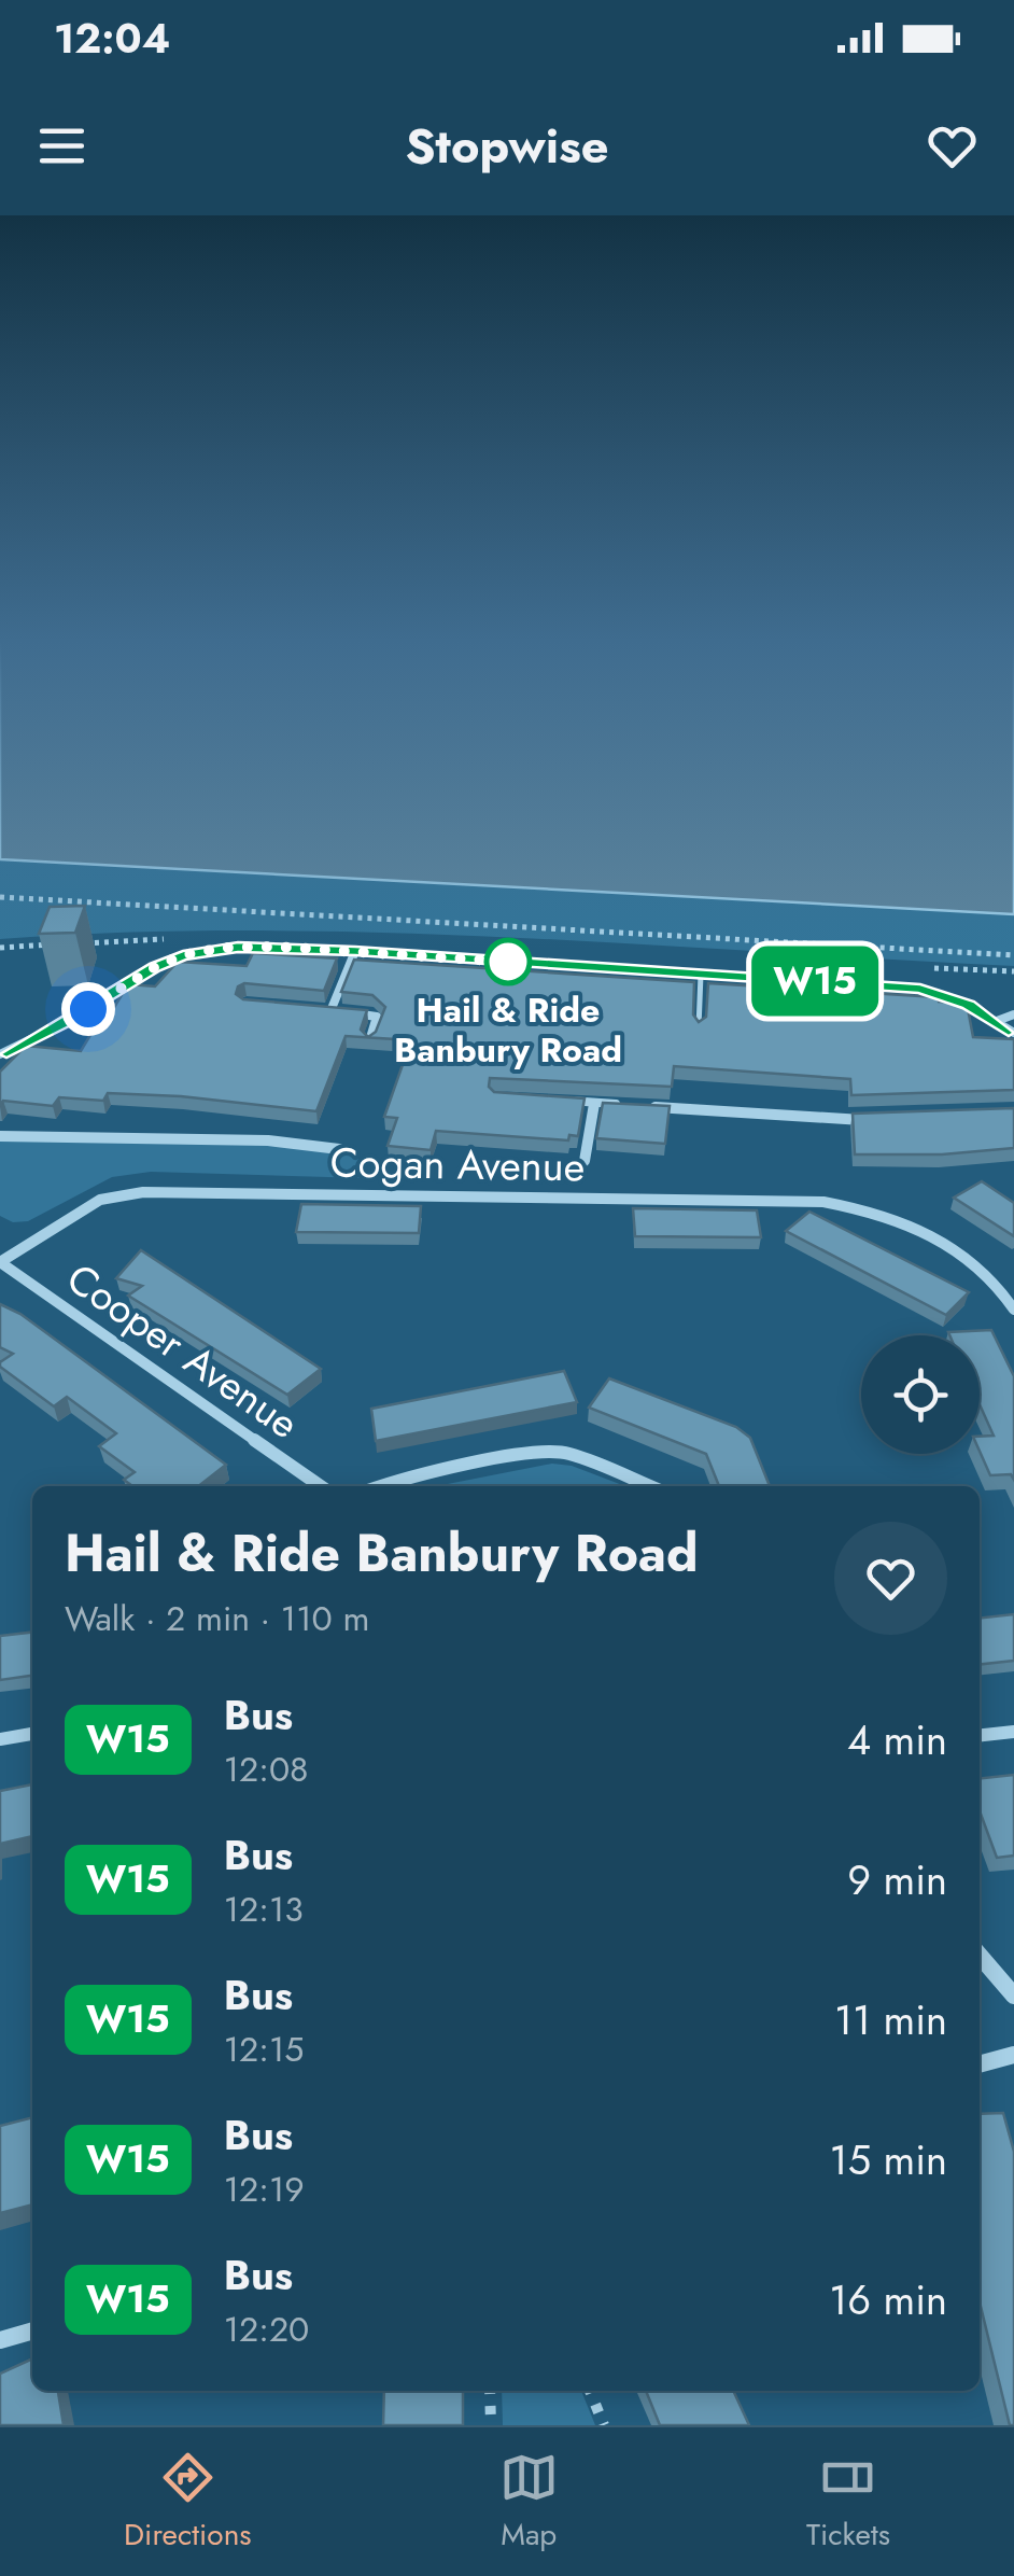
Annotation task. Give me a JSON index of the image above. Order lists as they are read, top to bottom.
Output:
{
  "streets": {
    "street": ["Cogan Avenue", "Cooper Avenue"]
  },
  "crossings": [
    ["Cogan Avenue", "Cooper Avenue"]
  ],
  "places": ["Hail & Ride Banbury Road"],
  "lines": ["bus line W15"],
  "page": {
    "status": "12:04",
    "header": "Stopwise",
    "on_map": "W15",
    "heading": ["Hail & Ride Banbury Road", "Walk · 2 min · 110 m"],
    "list": [
      {
        "mark": "W15",
        "name": "Bus",
        "note": "12:08",
        "value": "4 min"
      },
      {
        "mark": "W15",
        "name": "Bus",
        "note": "12:13",
        "value": "9 min"
      },
      {
        "mark": "W15",
        "name": "Bus",
        "note": "12:15",
        "value": "11 min"
      },
      {
        "mark": "W15",
        "name": "Bus",
        "note": "12:19",
        "value": "15 min"
      },
      {
        "mark": "W15",
        "name": "Bus",
        "note": "12:20",
        "value": "16 min"
      }
    ],
    "tabs": ["Directions", "Map", "Tickets"]
  }
}
